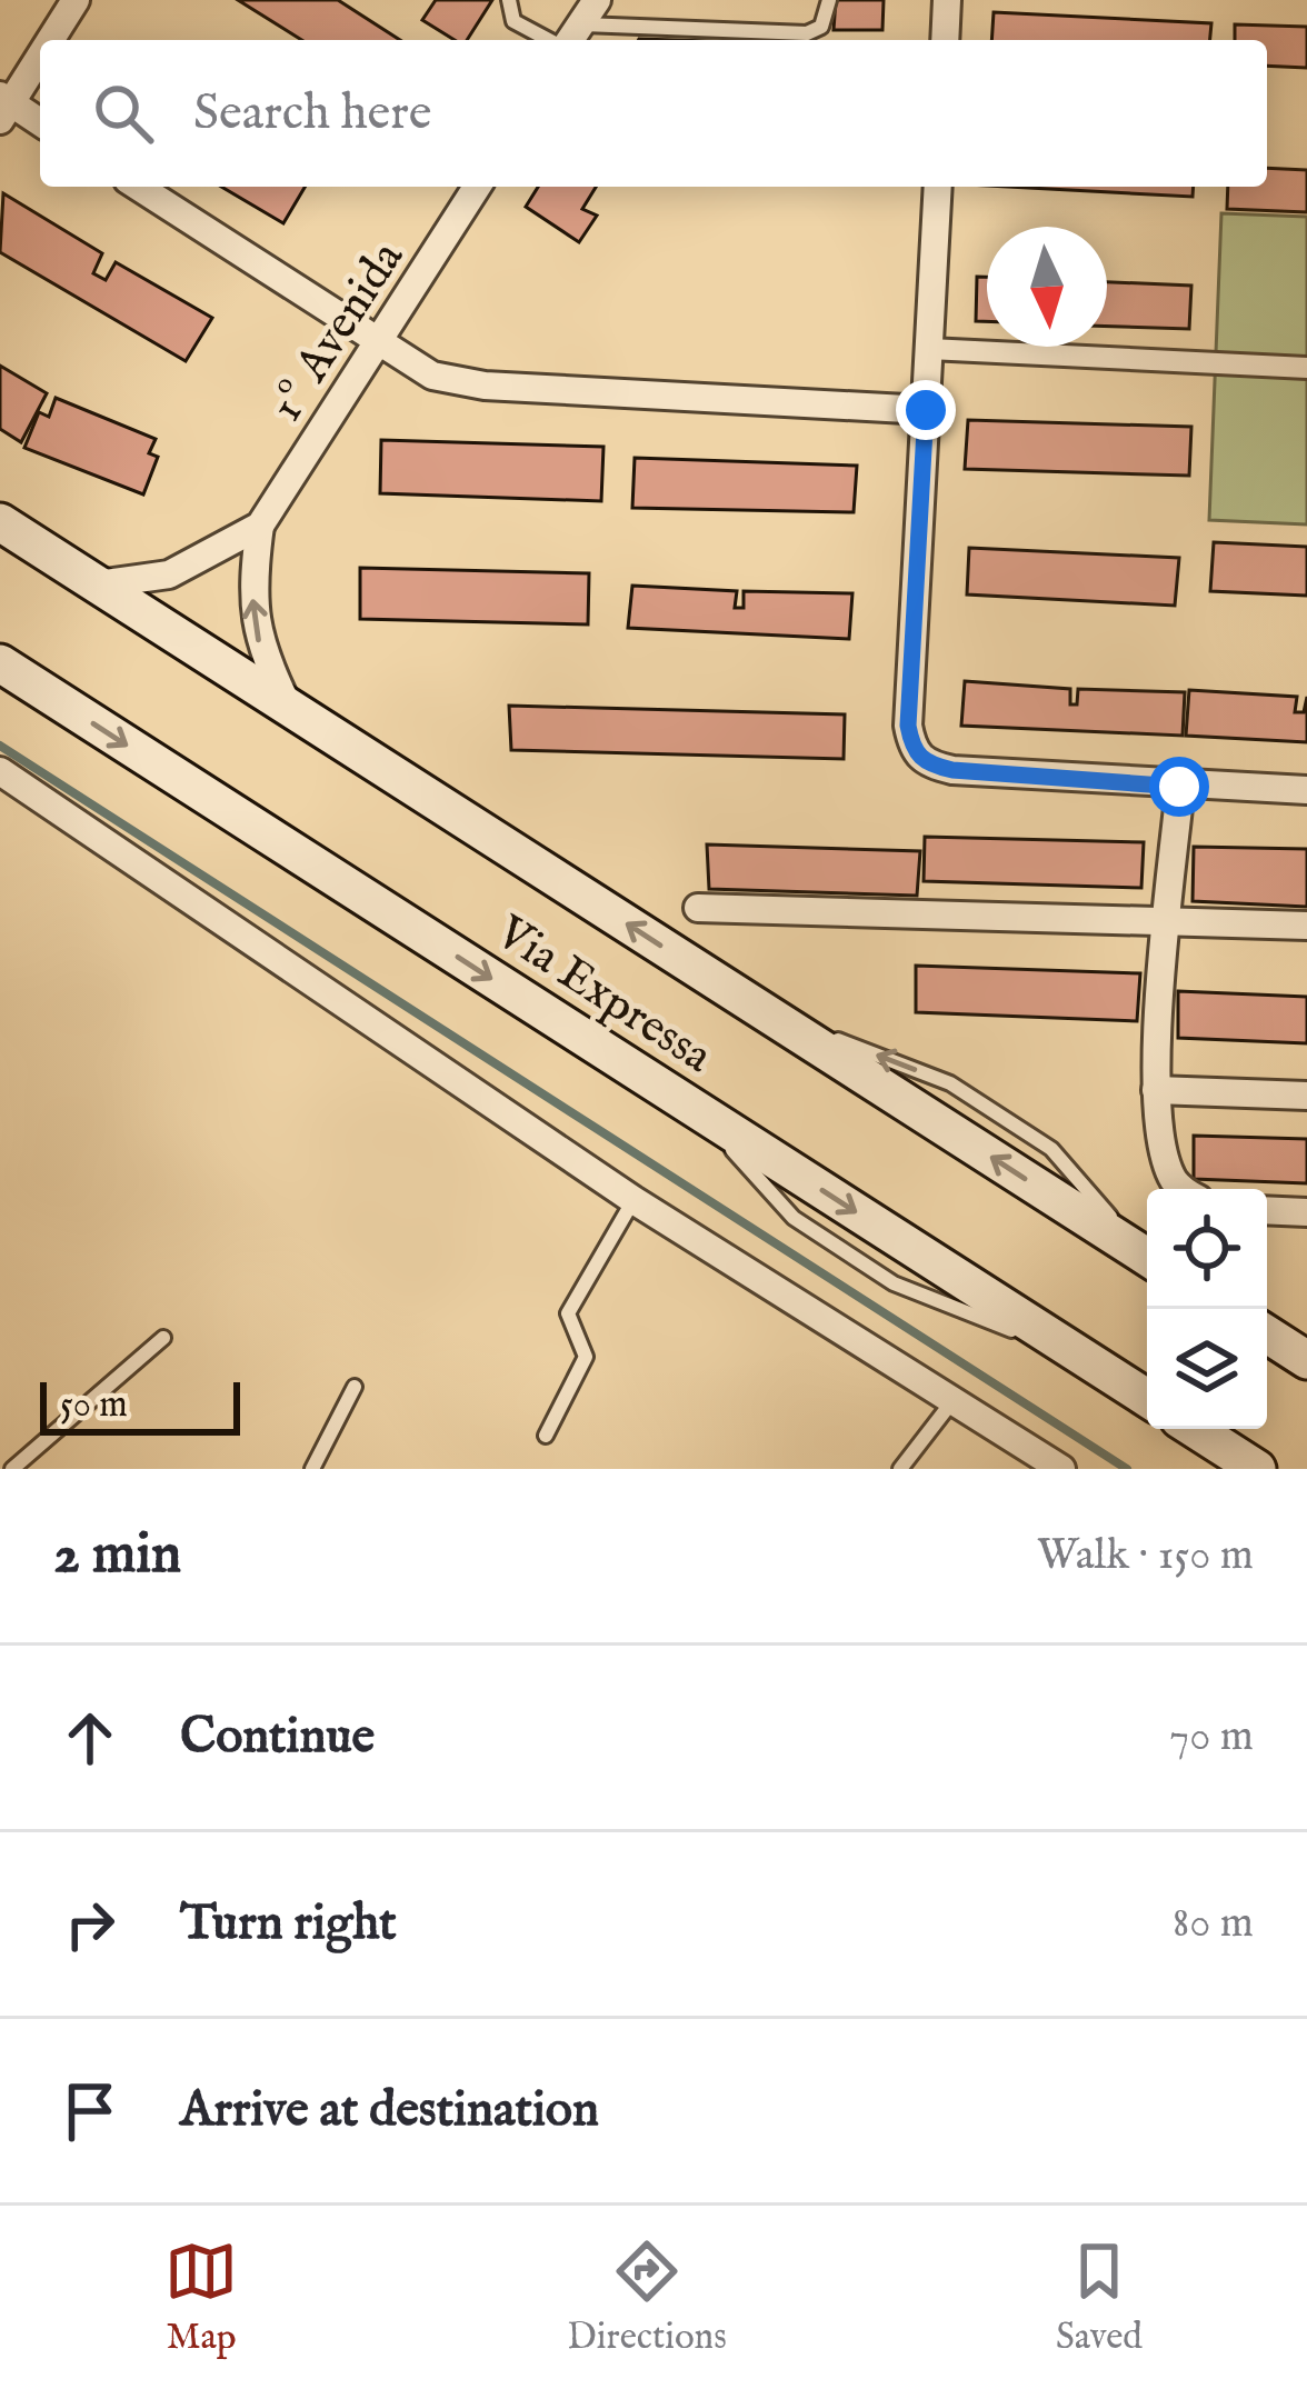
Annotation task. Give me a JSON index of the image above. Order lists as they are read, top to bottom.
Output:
{
  "streets": {
    "main road": ["Via Expressa"],
    "street": ["1º Avenida"]
  },
  "scale_bar": "50 m",
  "north": "bottom",
  "page": {
    "search": "Search here",
    "scale": "50 m",
    "heading": ["2 min", "Walk · 150 m"],
    "list": [
      ["Continue", "70 m"],
      ["Turn right", "80 m"],
      "Arrive at destination"
    ],
    "nav": ["Map", "Directions", "Saved"]
  }
}
